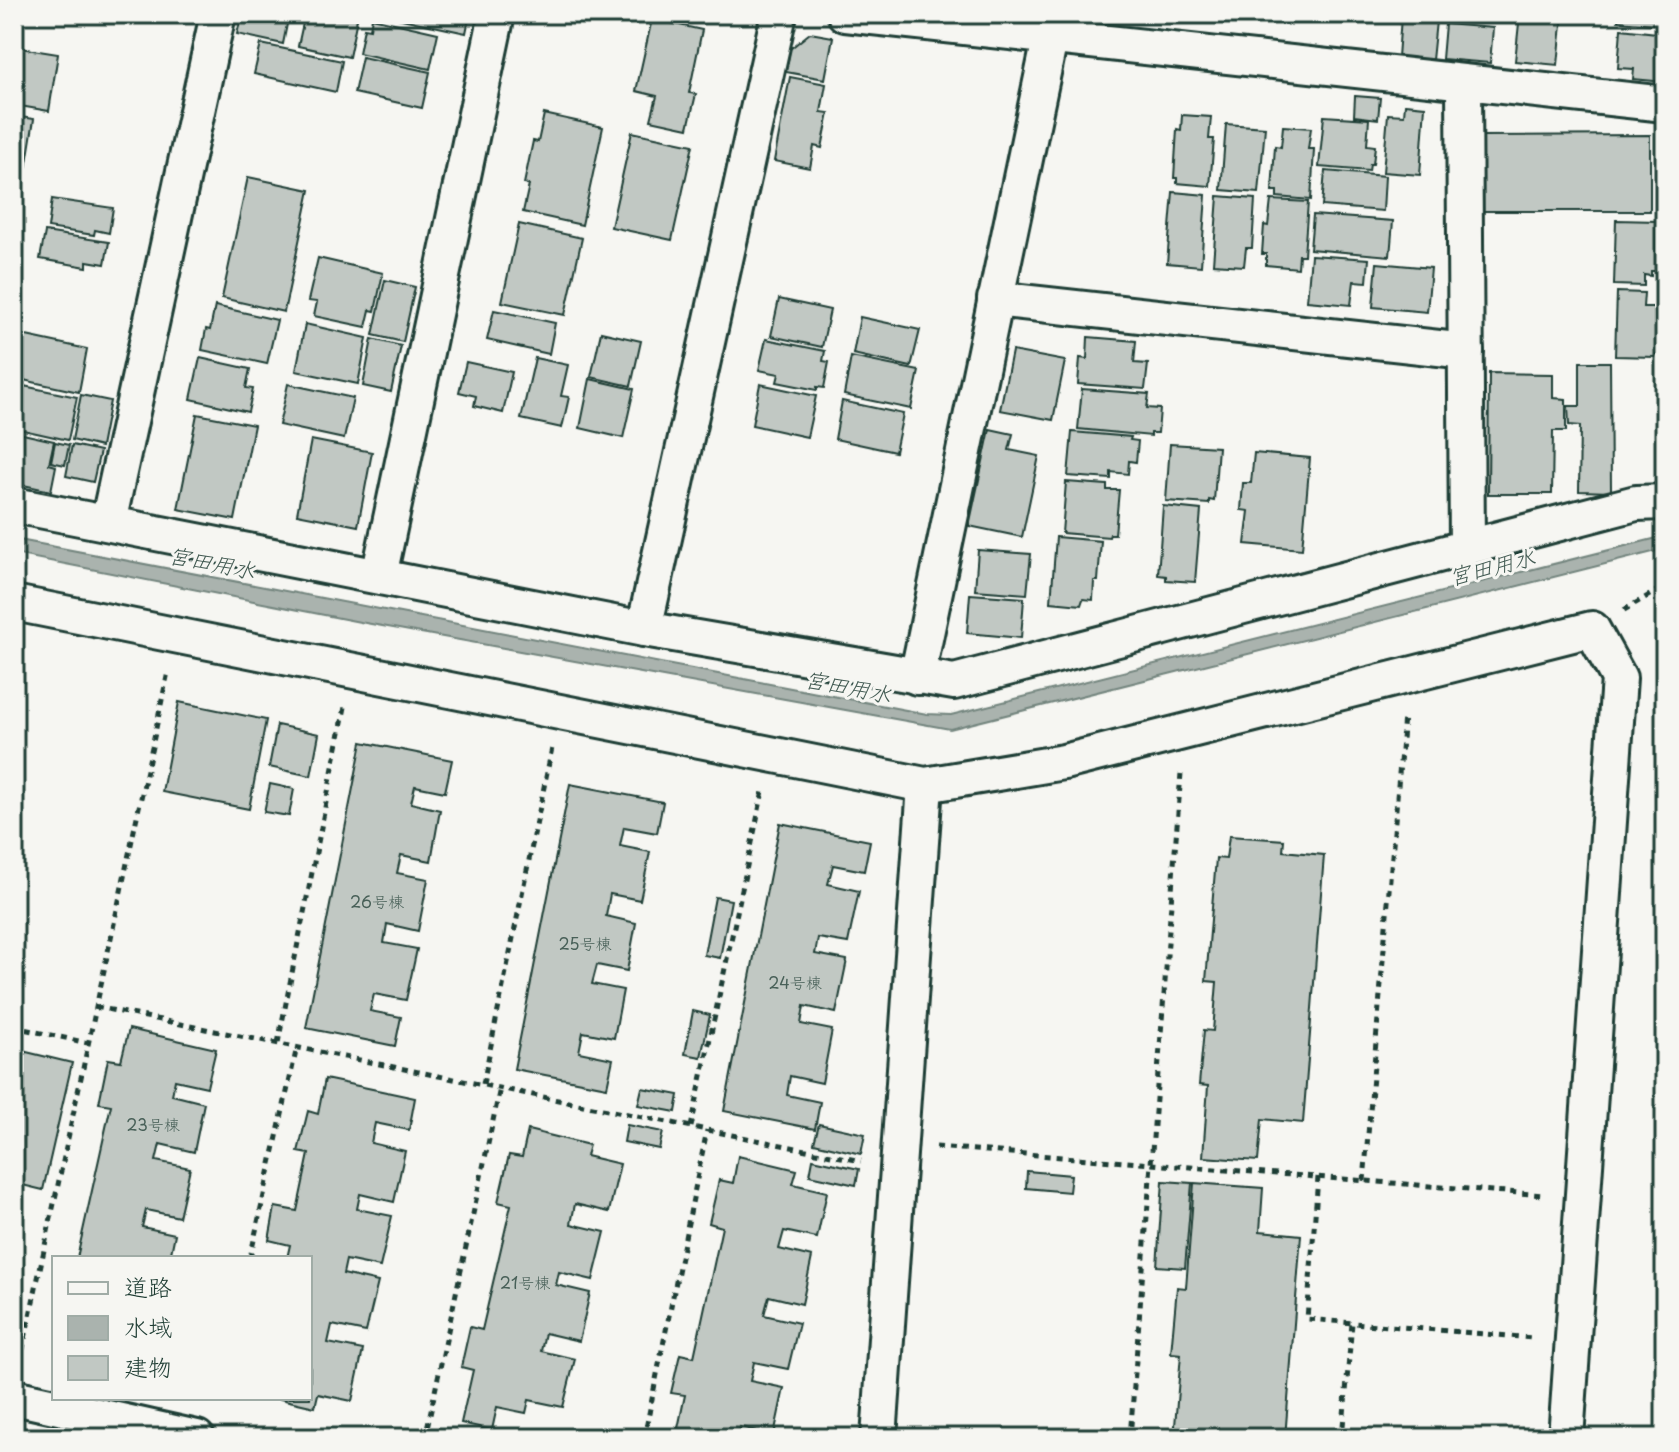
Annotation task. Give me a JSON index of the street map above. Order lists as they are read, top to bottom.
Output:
{
  "water": ["宮田用水"],
  "house_numbers": [
    "26号棟",
    "25号棟",
    "24号棟",
    "23号棟",
    "21号棟"
  ],
  "legend": ["道路", "水域", "建物"]
}
